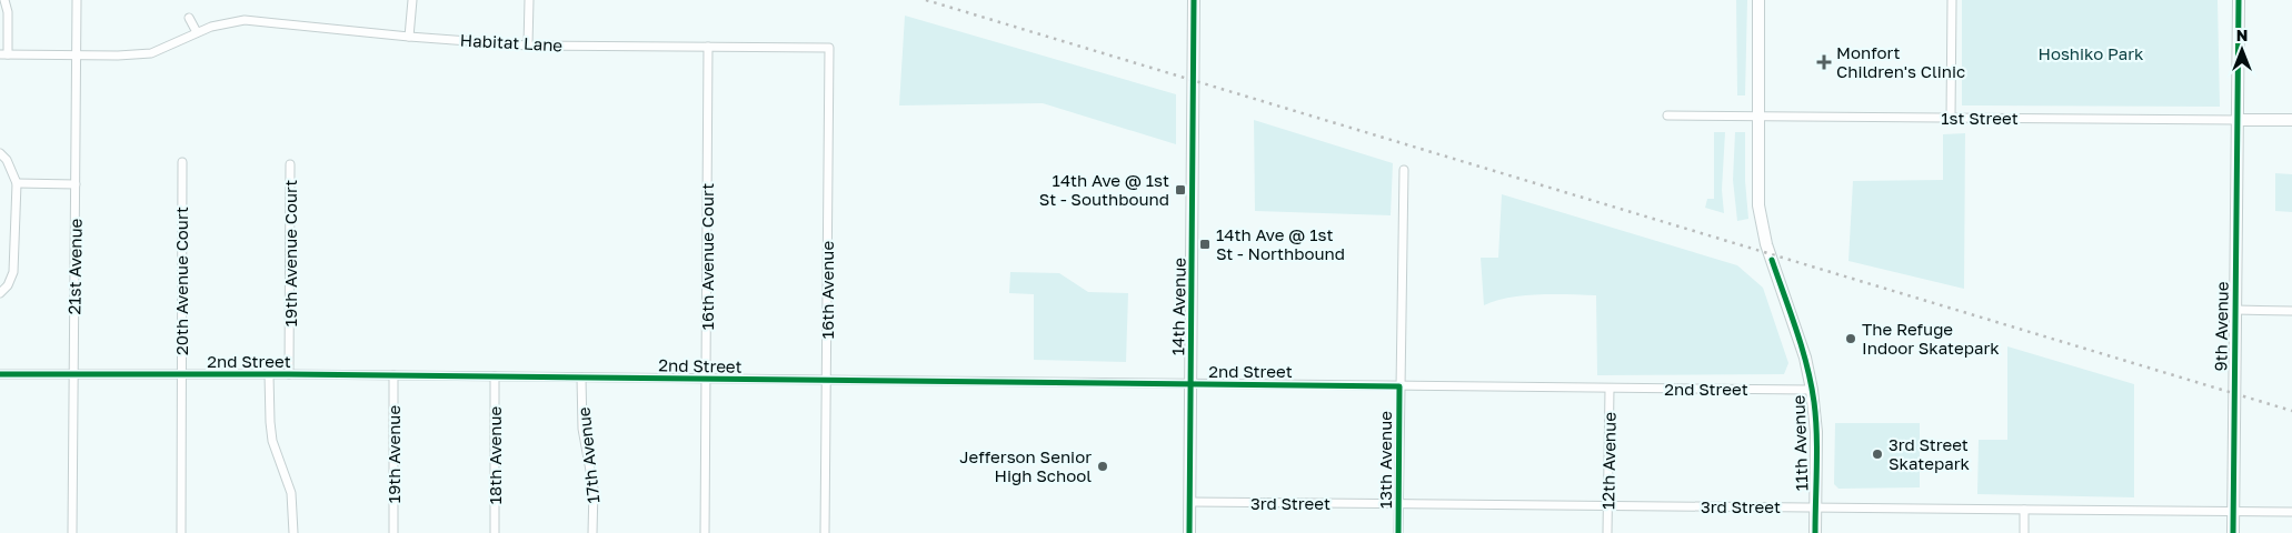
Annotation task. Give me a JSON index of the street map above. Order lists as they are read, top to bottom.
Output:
{
  "streets": {
    "street": [
      "Habitat Lane",
      "1st Street",
      "19th Avenue Court",
      "16th Avenue Court",
      "21st Avenue",
      "20th Avenue Court",
      "16th Avenue",
      "14th Avenue",
      "9th Avenue",
      "2nd Street",
      "11th Avenue",
      "19th Avenue",
      "18th Avenue",
      "17th Avenue",
      "13th Avenue",
      "12th Avenue",
      "3rd Street"
    ]
  },
  "crossings": [
    ["Habitat Lane", "16th Avenue Court"],
    ["Habitat Lane", "21st Avenue"],
    ["Habitat Lane", "16th Avenue"],
    ["1st Street", "9th Avenue"],
    ["1st Street", "11th Avenue"],
    ["19th Avenue Court", "2nd Street"],
    ["16th Avenue Court", "2nd Street"],
    ["21st Avenue", "2nd Street"],
    ["20th Avenue Court", "2nd Street"],
    ["16th Avenue", "2nd Street"],
    ["14th Avenue", "2nd Street"],
    ["14th Avenue", "3rd Street"],
    ["9th Avenue", "3rd Street"],
    ["2nd Street", "11th Avenue"],
    ["2nd Street", "19th Avenue"],
    ["2nd Street", "18th Avenue"],
    ["2nd Street", "17th Avenue"],
    ["2nd Street", "13th Avenue"],
    ["2nd Street", "12th Avenue"],
    ["11th Avenue", "3rd Street"],
    ["13th Avenue", "3rd Street"],
    ["12th Avenue", "3rd Street"]
  ],
  "parks": ["Hoshiko Park"],
  "places": {
    "health": ["Monfort Children's Clinic"],
    "transit": ["14th Ave @ 1st St - Southbound", "14th Ave @ 1st St - Northbound"],
    "other": ["The Refuge Indoor Skatepark", "3rd Street Skatepark", "Jefferson Senior High School"]
  },
  "north": "top"
}
